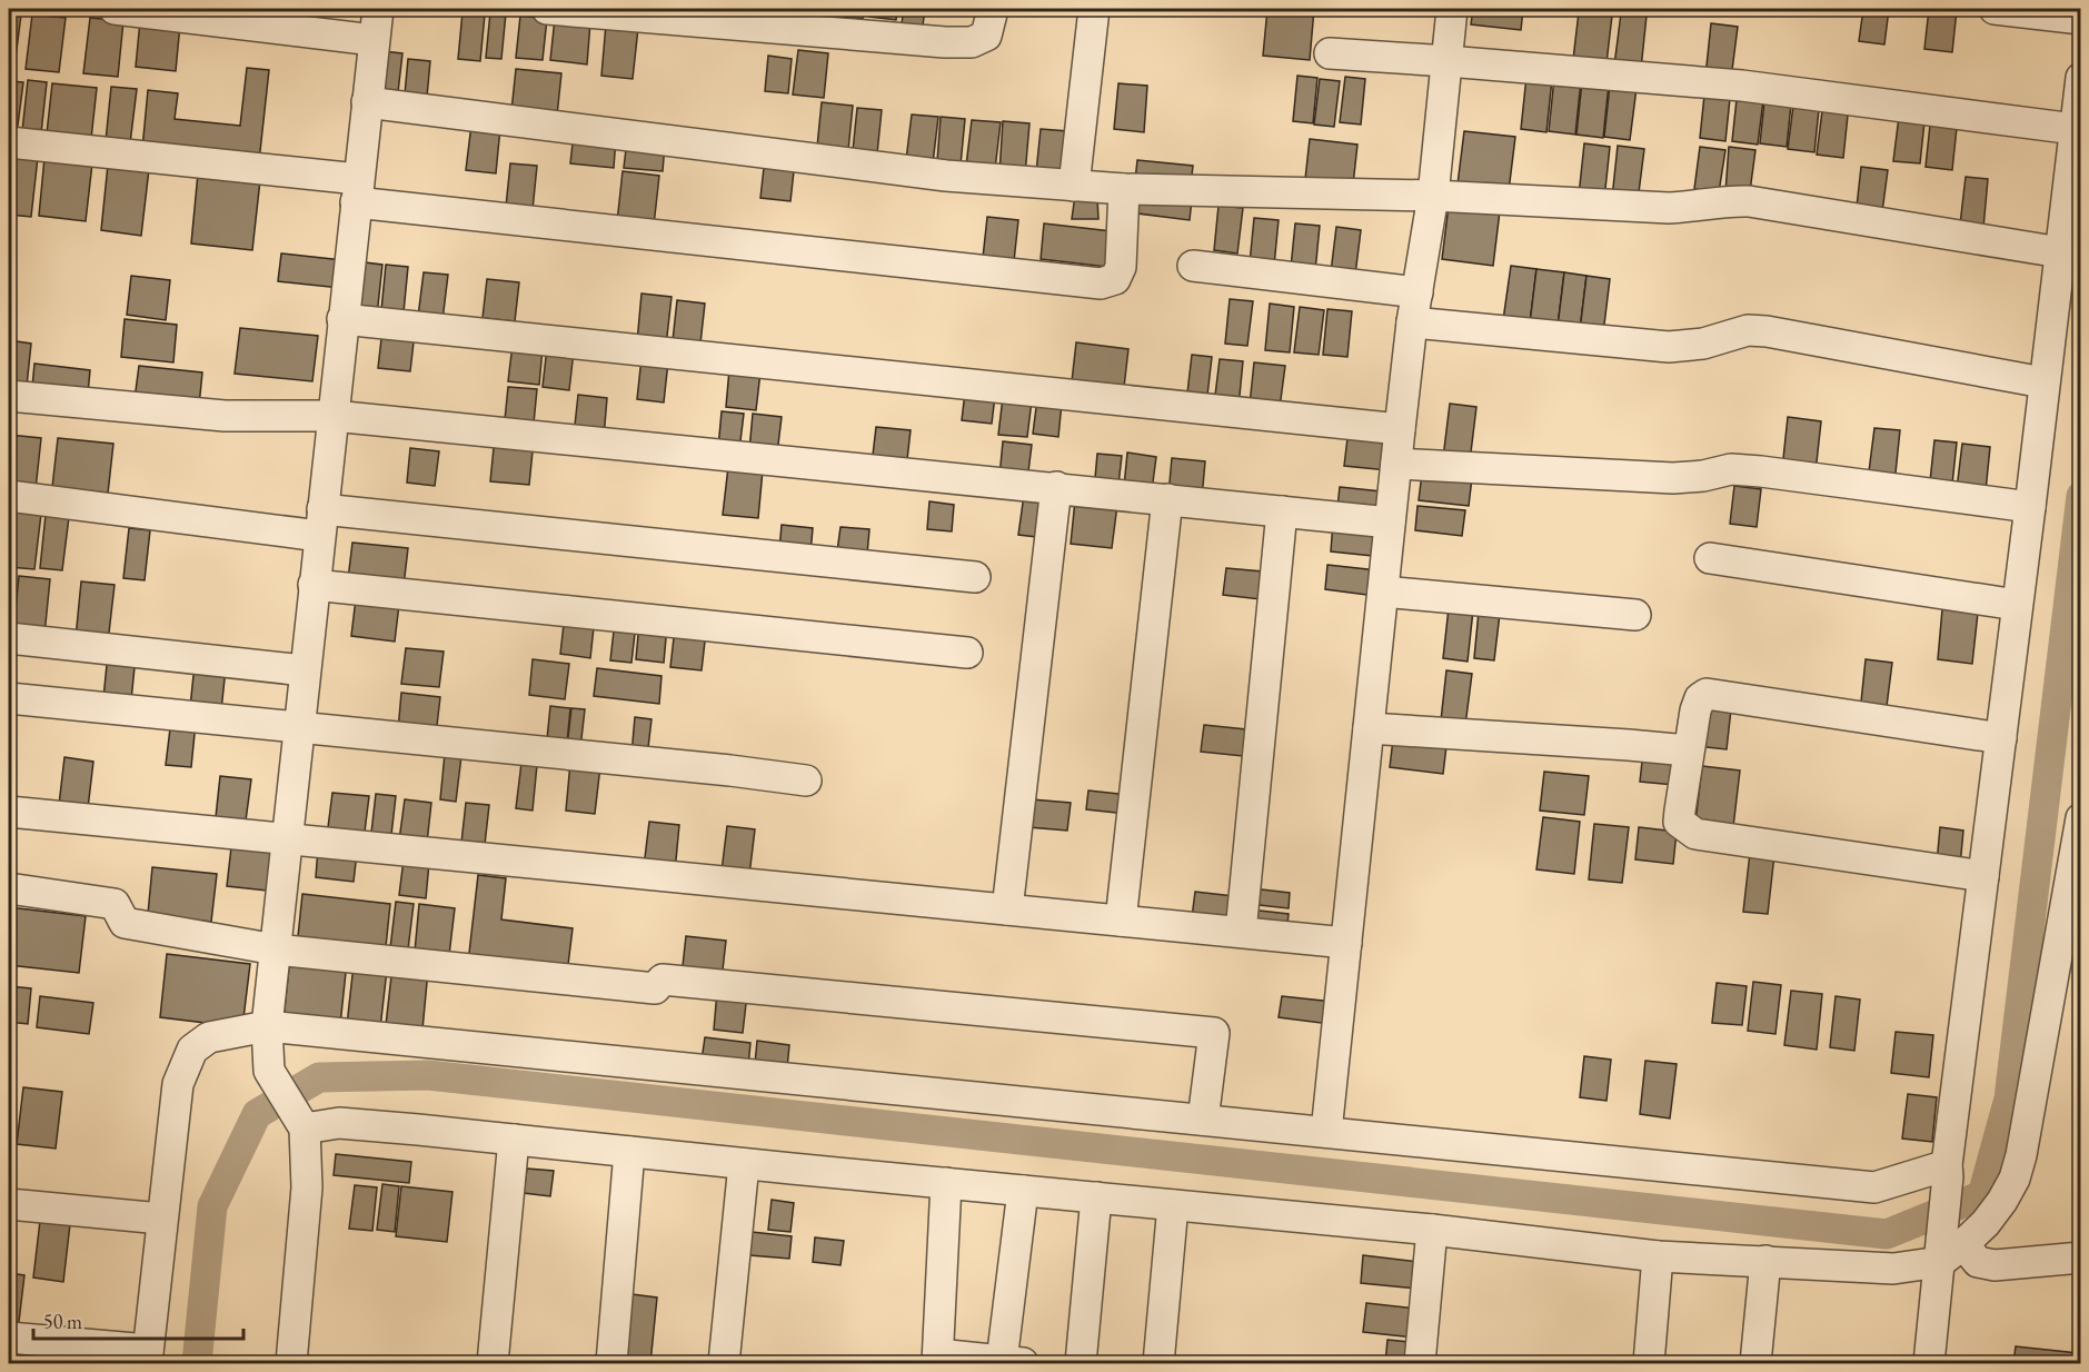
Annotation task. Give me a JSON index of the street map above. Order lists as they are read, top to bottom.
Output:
{
  "scale_bar": "50 m"
}
